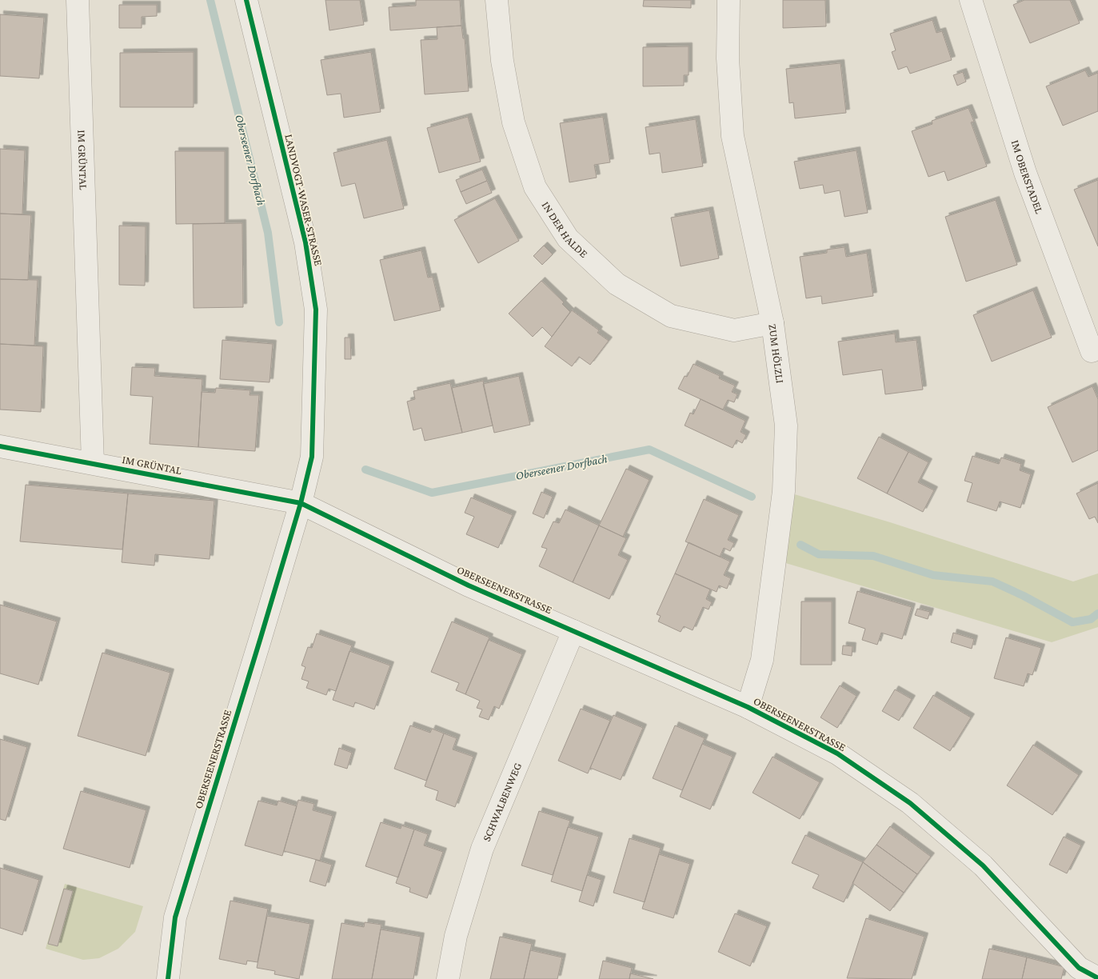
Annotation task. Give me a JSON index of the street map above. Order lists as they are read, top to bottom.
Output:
{
  "streets": {
    "street": [
      "IM GRÜNTAL",
      "IM OBERSTADEL",
      "LANDVOGT-WASER-STRASSE",
      "IN DER HALDE",
      "ZUM HÖLZLI",
      "OBERSEENERSTRASSE",
      "SCHWALBENWEG"
    ]
  },
  "crossings": [
    ["IM GRÜNTAL", "LANDVOGT-WASER-STRASSE"],
    ["IM GRÜNTAL", "OBERSEENERSTRASSE"],
    ["LANDVOGT-WASER-STRASSE", "OBERSEENERSTRASSE"],
    ["IN DER HALDE", "ZUM HÖLZLI"],
    ["ZUM HÖLZLI", "OBERSEENERSTRASSE"],
    ["OBERSEENERSTRASSE", "SCHWALBENWEG"]
  ],
  "water": ["Oberseener Dorfbach"]
}
